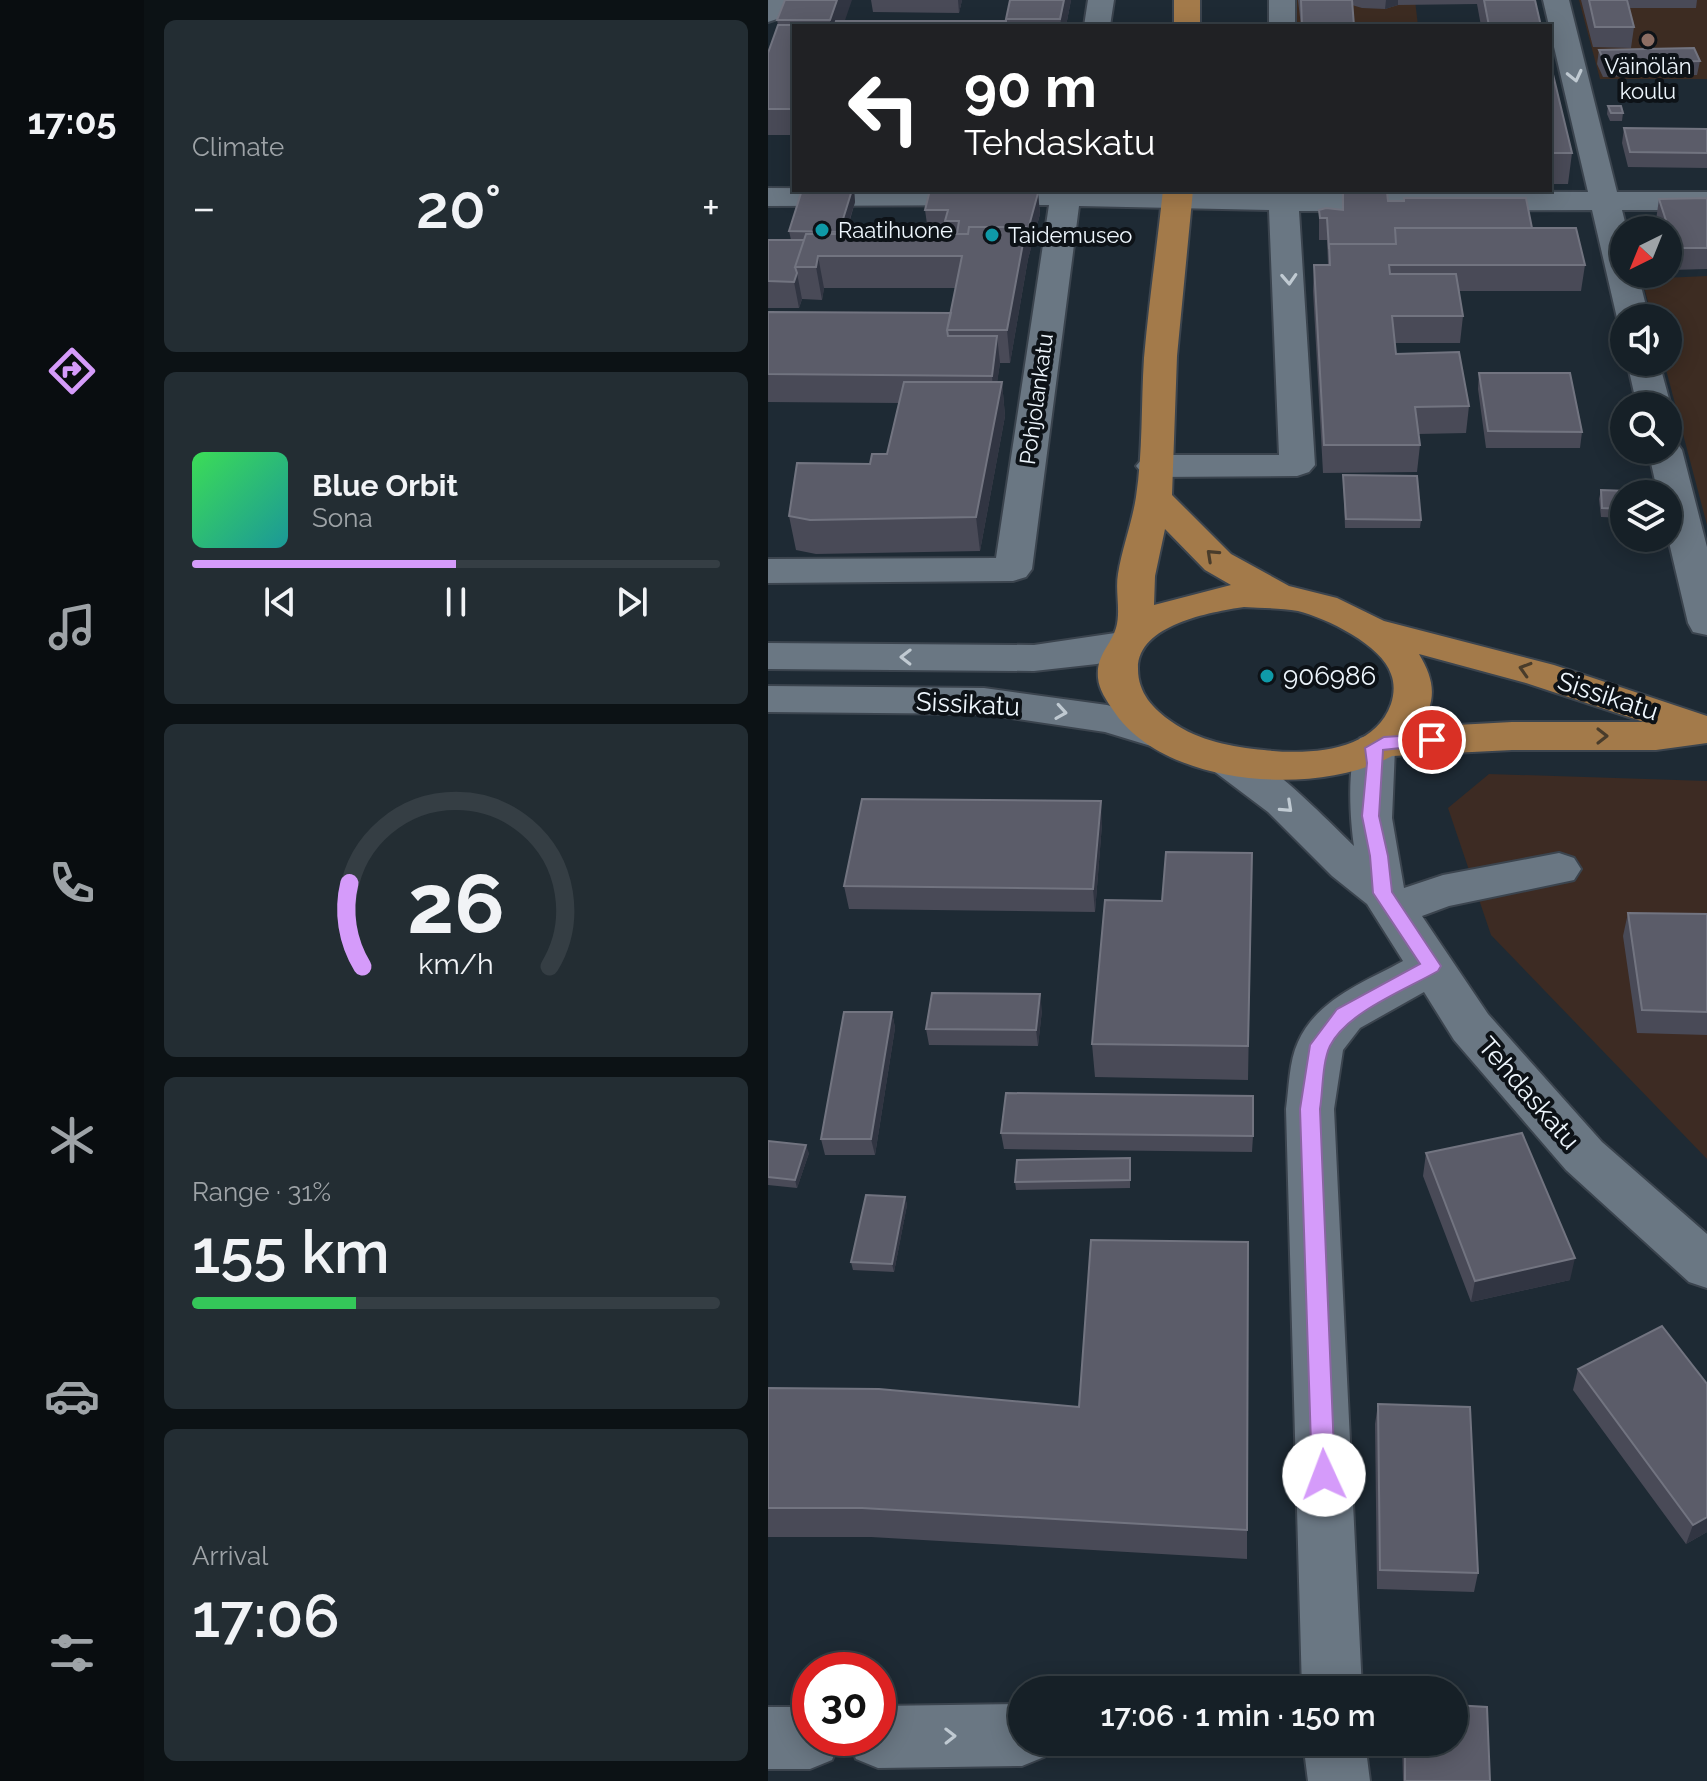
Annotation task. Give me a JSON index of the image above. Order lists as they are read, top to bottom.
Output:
{
  "streets": {
    "main road": ["Sissikatu"],
    "street": ["Pohjolankatu", "Tehdaskatu"]
  },
  "crossings": [
    ["Sissikatu", "Tehdaskatu"]
  ],
  "places": [
    "Väinölän koulu",
    "Raatihuone",
    "Taidemuseo",
    "906986"
  ],
  "north": "bottom left",
  "page": {
    "tabs": "17:05",
    "tile": [
      "Climate",
      ["Range · 31%", "155 km"],
      ["Arrival", "17:06"]
    ],
    "turn": ["90 m", "Tehdaskatu"],
    "heat": ["−", "20°", "+"],
    "song": ["Blue Orbit", "Sona"],
    "limit": "30",
    "trip": "17:06 · 1 min · 150 m",
    "gauge": ["26", "km/h"]
  }
}
